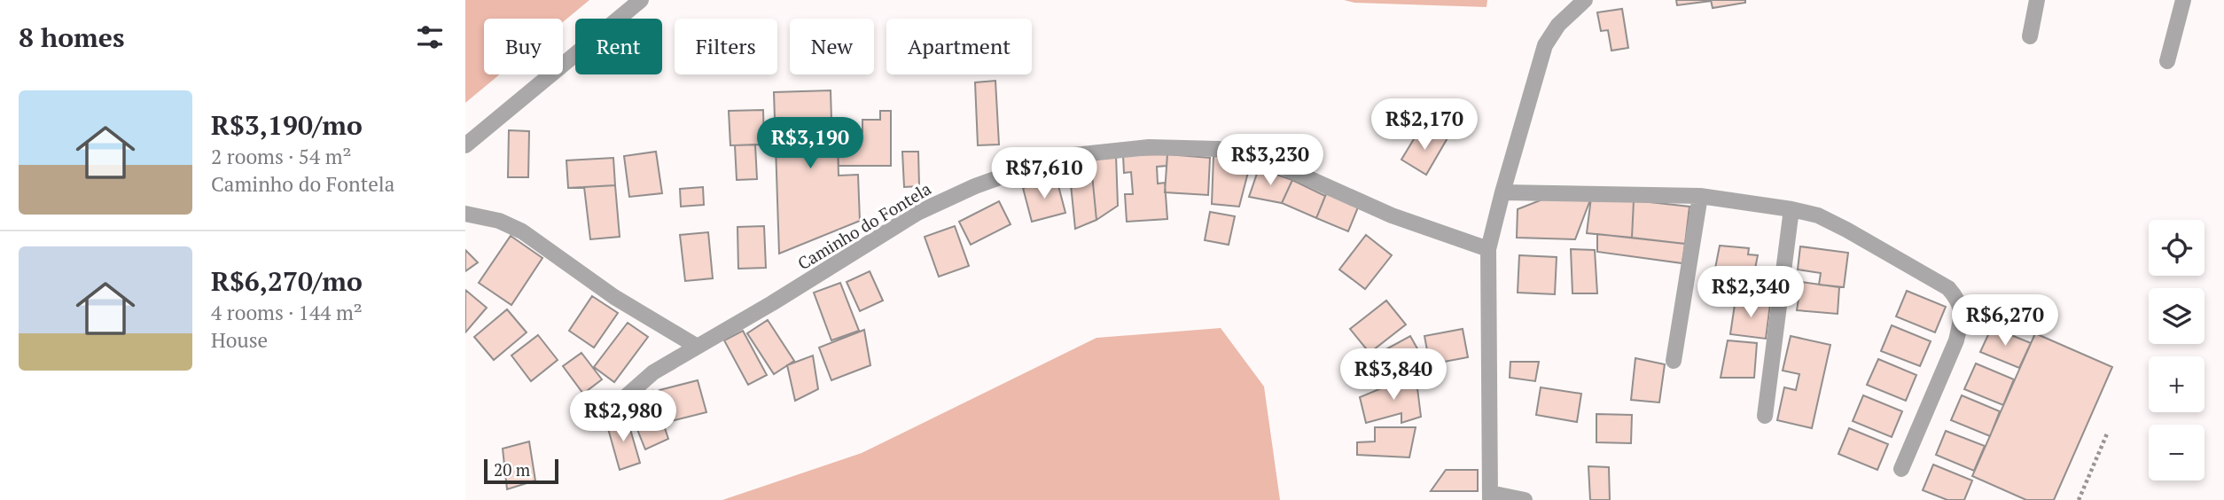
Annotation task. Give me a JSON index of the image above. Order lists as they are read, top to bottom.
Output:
{
  "streets": {
    "street": ["Caminho do Fontela"]
  },
  "scale_bar": "20 m",
  "page": {
    "heading": "8 homes",
    "chip": [
      "Buy",
      "Rent",
      "Filters",
      "New",
      "Apartment"
    ],
    "list": [
      {
        "name": "R$3,190/mo",
        "note": "2 rooms · 54 m² · Caminho do Fontela"
      },
      {
        "name": "R$6,270/mo",
        "note": "4 rooms · 144 m² · House"
      }
    ],
    "price": [
      "R$2,170",
      "R$3,190",
      "R$3,230",
      "R$7,610",
      "R$2,340",
      "R$6,270",
      "R$3,840",
      "R$2,980"
    ],
    "map_buttons": ["+", "−"],
    "scale": "20 m"
  }
}
